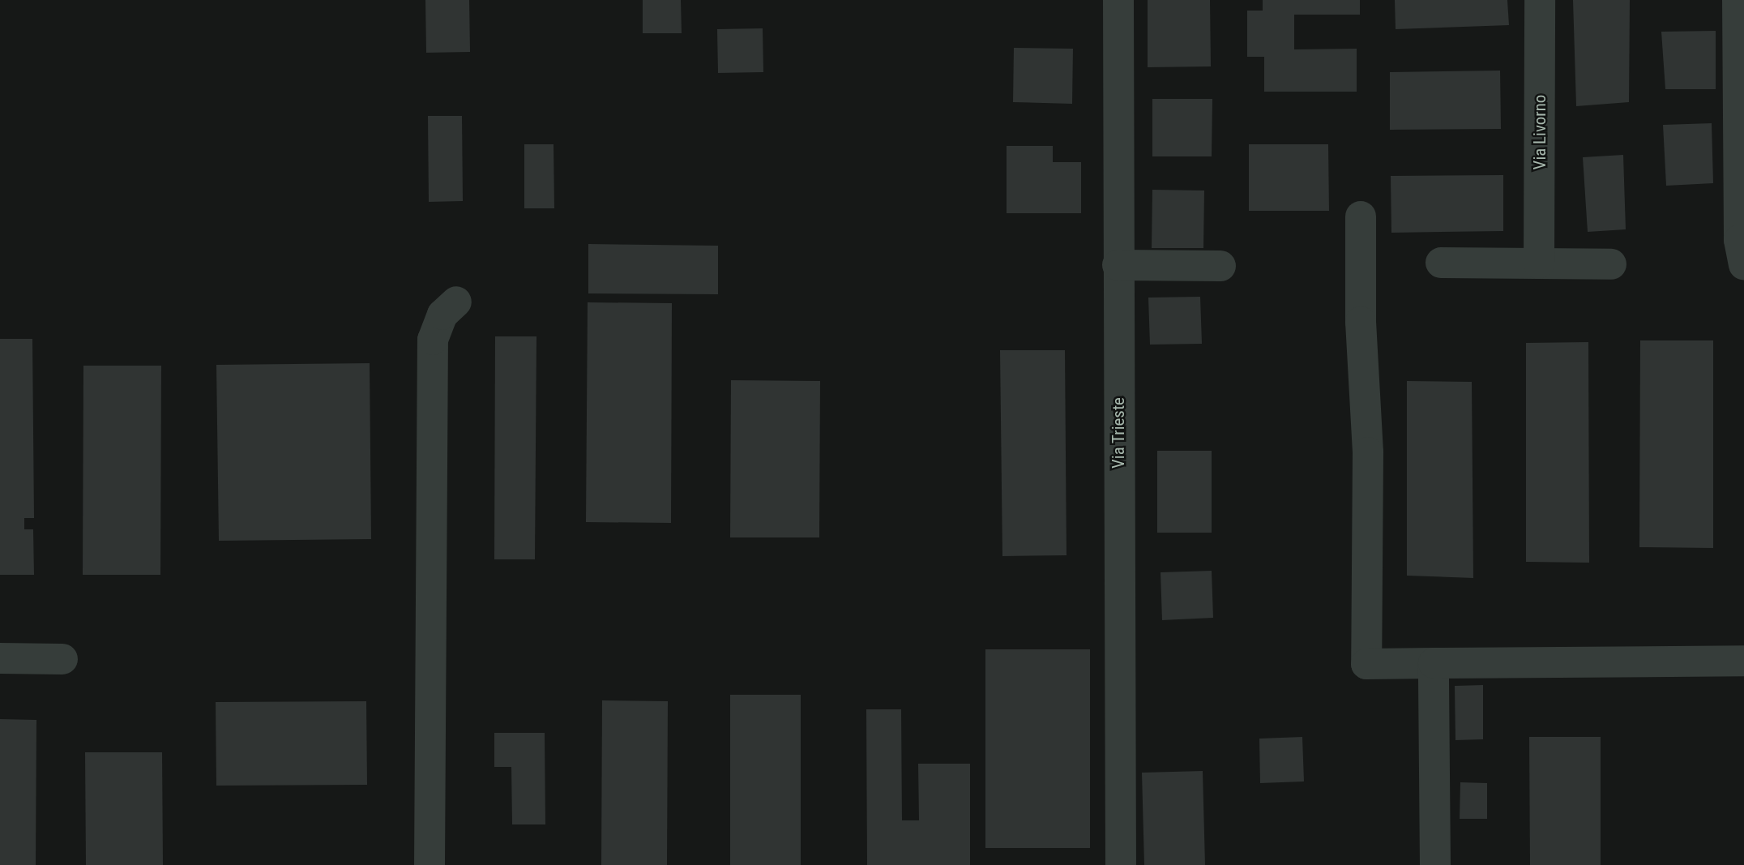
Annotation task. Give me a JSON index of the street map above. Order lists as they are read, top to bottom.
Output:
{
  "streets": {
    "street": ["Via Livorno", "Via Trieste"]
  }
}
